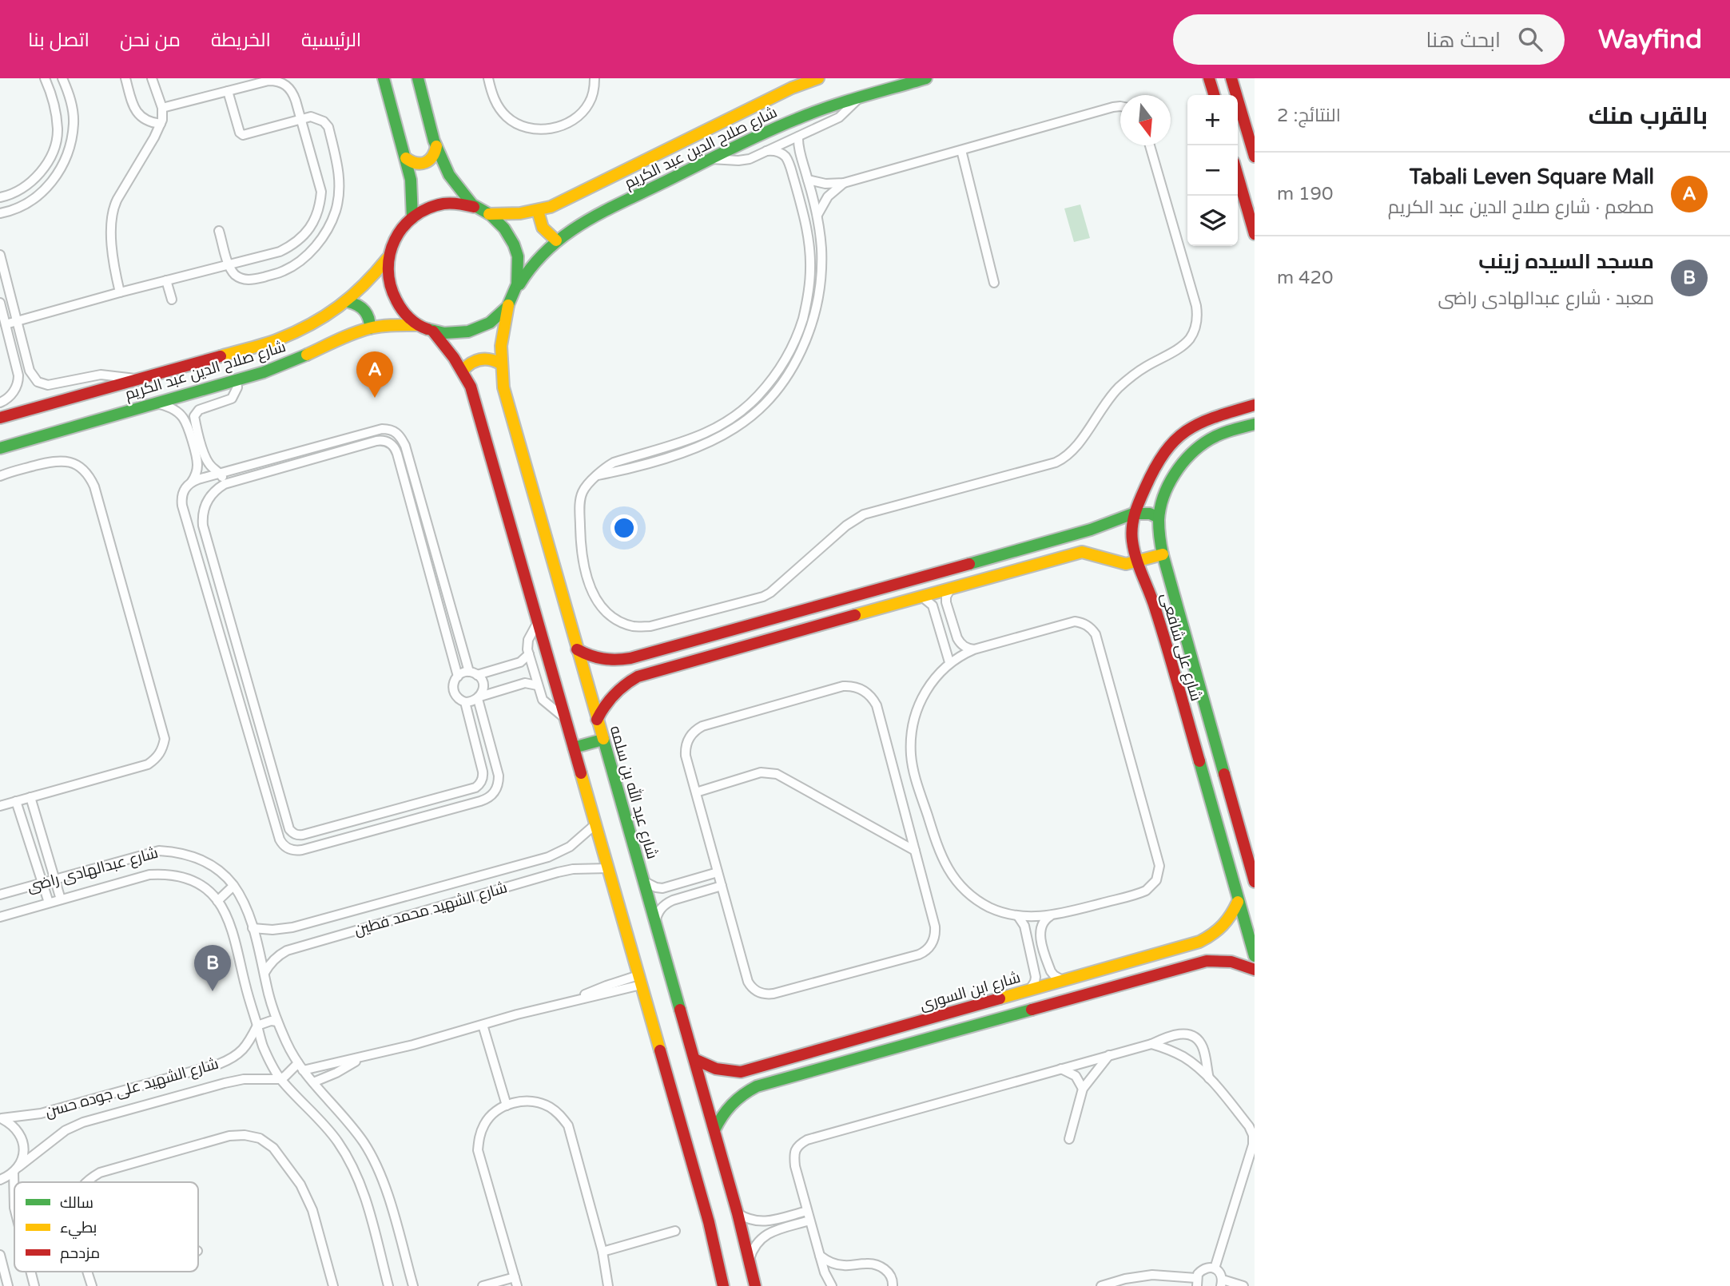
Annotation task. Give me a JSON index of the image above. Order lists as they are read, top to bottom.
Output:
{
  "streets": {
    "main road": [
      "شارع صلاح الدين عبد الكريم",
      "شارع على شافعى",
      "شارع عبد الله بن سلمه",
      "شارع ابن السورى"
    ],
    "street": ["شارع عبدالهادى راضى", "شارع الشهيد محمد فطين", "شارع الشهيد على جوده حسن"]
  },
  "crossings": [
    ["شارع صلاح الدين عبد الكريم", "شارع عبد الله بن سلمه"],
    ["شارع على شافعى", "شارع ابن السورى"],
    ["شارع عبد الله بن سلمه", "شارع ابن السورى"],
    ["شارع عبدالهادى راضى", "شارع الشهيد محمد فطين"],
    ["شارع عبدالهادى راضى", "شارع الشهيد على جوده حسن"]
  ],
  "legend": ["سالك", "بطيء", "مزدحم"],
  "north": "bottom",
  "page": {
    "header": "Wayfind",
    "search": "ابحث هنا",
    "nav": [
      "الرئيسية",
      "الخريطة",
      "من نحن",
      "اتصل بنا"
    ],
    "heading": ["بالقرب منك", "النتائج: 2"],
    "map_buttons": ["+", "−"],
    "list": [
      {
        "mark": "A",
        "name": "Tabali Leven Square Mall",
        "note": "مطعم · شارع صلاح الدين عبد الكريم",
        "value": "190 m"
      },
      {
        "mark": "B",
        "name": "مسجد السيده زينب",
        "note": "معبد · شارع عبدالهادى راضى",
        "value": "420 m"
      }
    ],
    "pins": ["A", "B"]
  }
}
